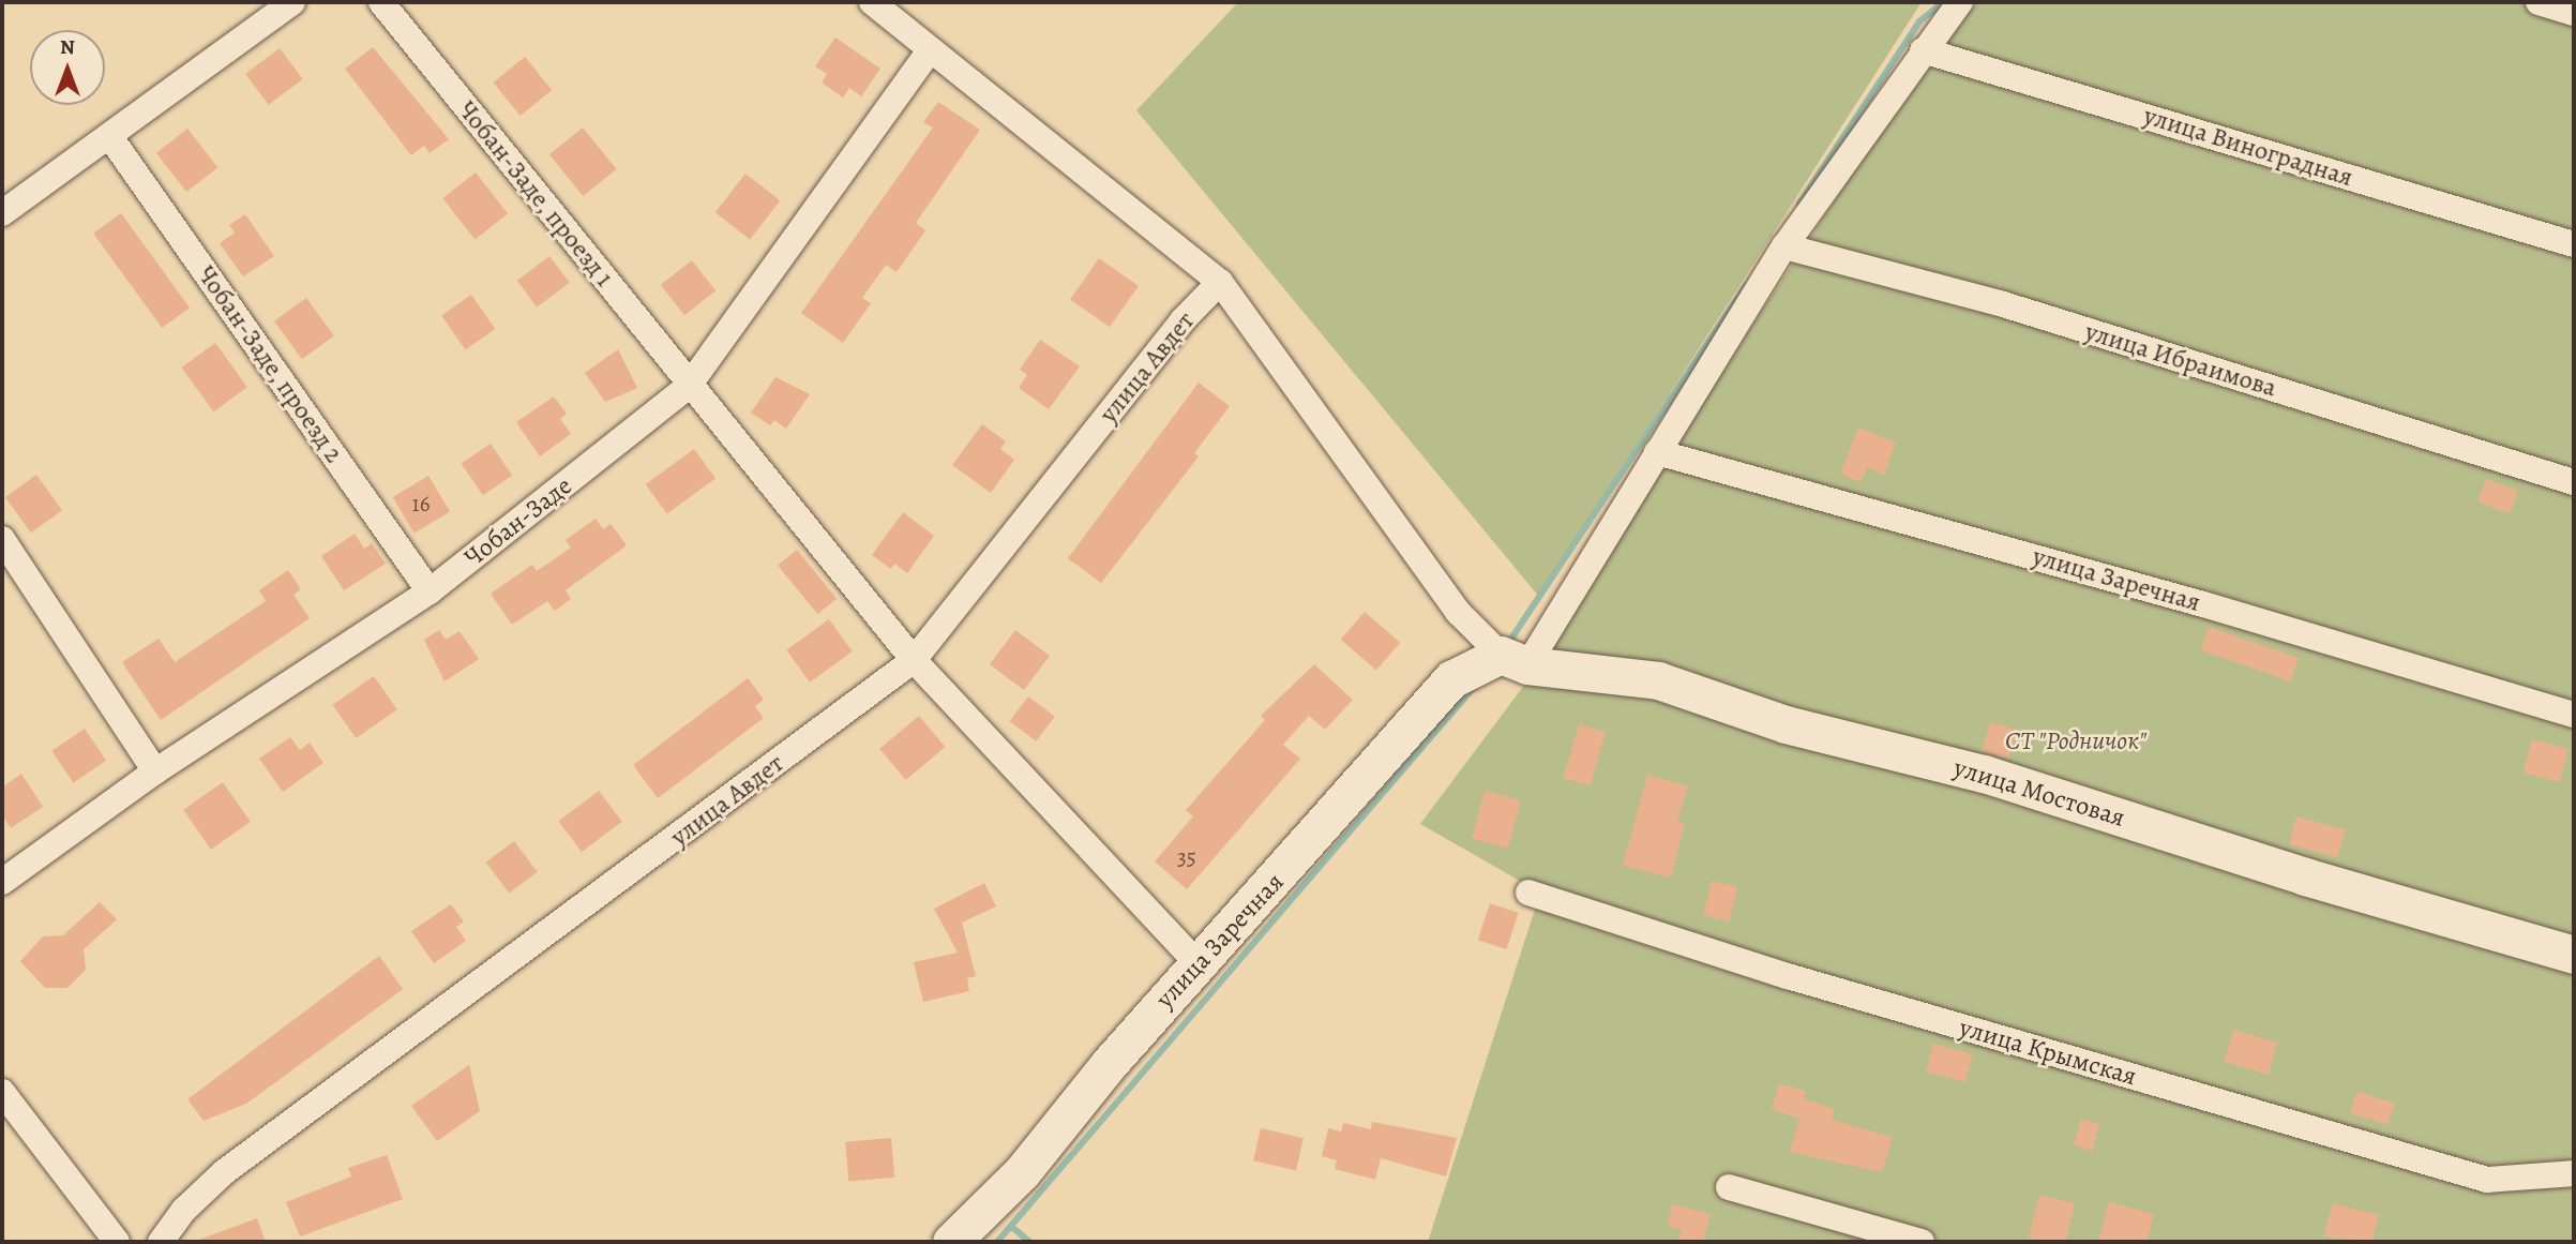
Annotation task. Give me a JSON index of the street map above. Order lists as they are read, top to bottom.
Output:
{
  "streets": {
    "street": [
      "улица Виноградная",
      "Чобан-Заде, проезд 1",
      "улица Ибраимова",
      "Чобан-Заде, проезд 2",
      "улица Авдет",
      "Чобан-Заде",
      "улица Заречная",
      "улица Мостовая",
      "улица Крымская"
    ]
  },
  "crossings": [
    ["Чобан-Заде, проезд 1", "улица Авдет"],
    ["Чобан-Заде, проезд 1", "Чобан-Заде"],
    ["Чобан-Заде, проезд 1", "улица Заречная"],
    ["Чобан-Заде, проезд 2", "Чобан-Заде"],
    ["улица Заречная", "улица Мостовая"]
  ],
  "parks": ["СТ \"Родничок\""],
  "house_numbers": ["16", "35"],
  "north": "top"
}
